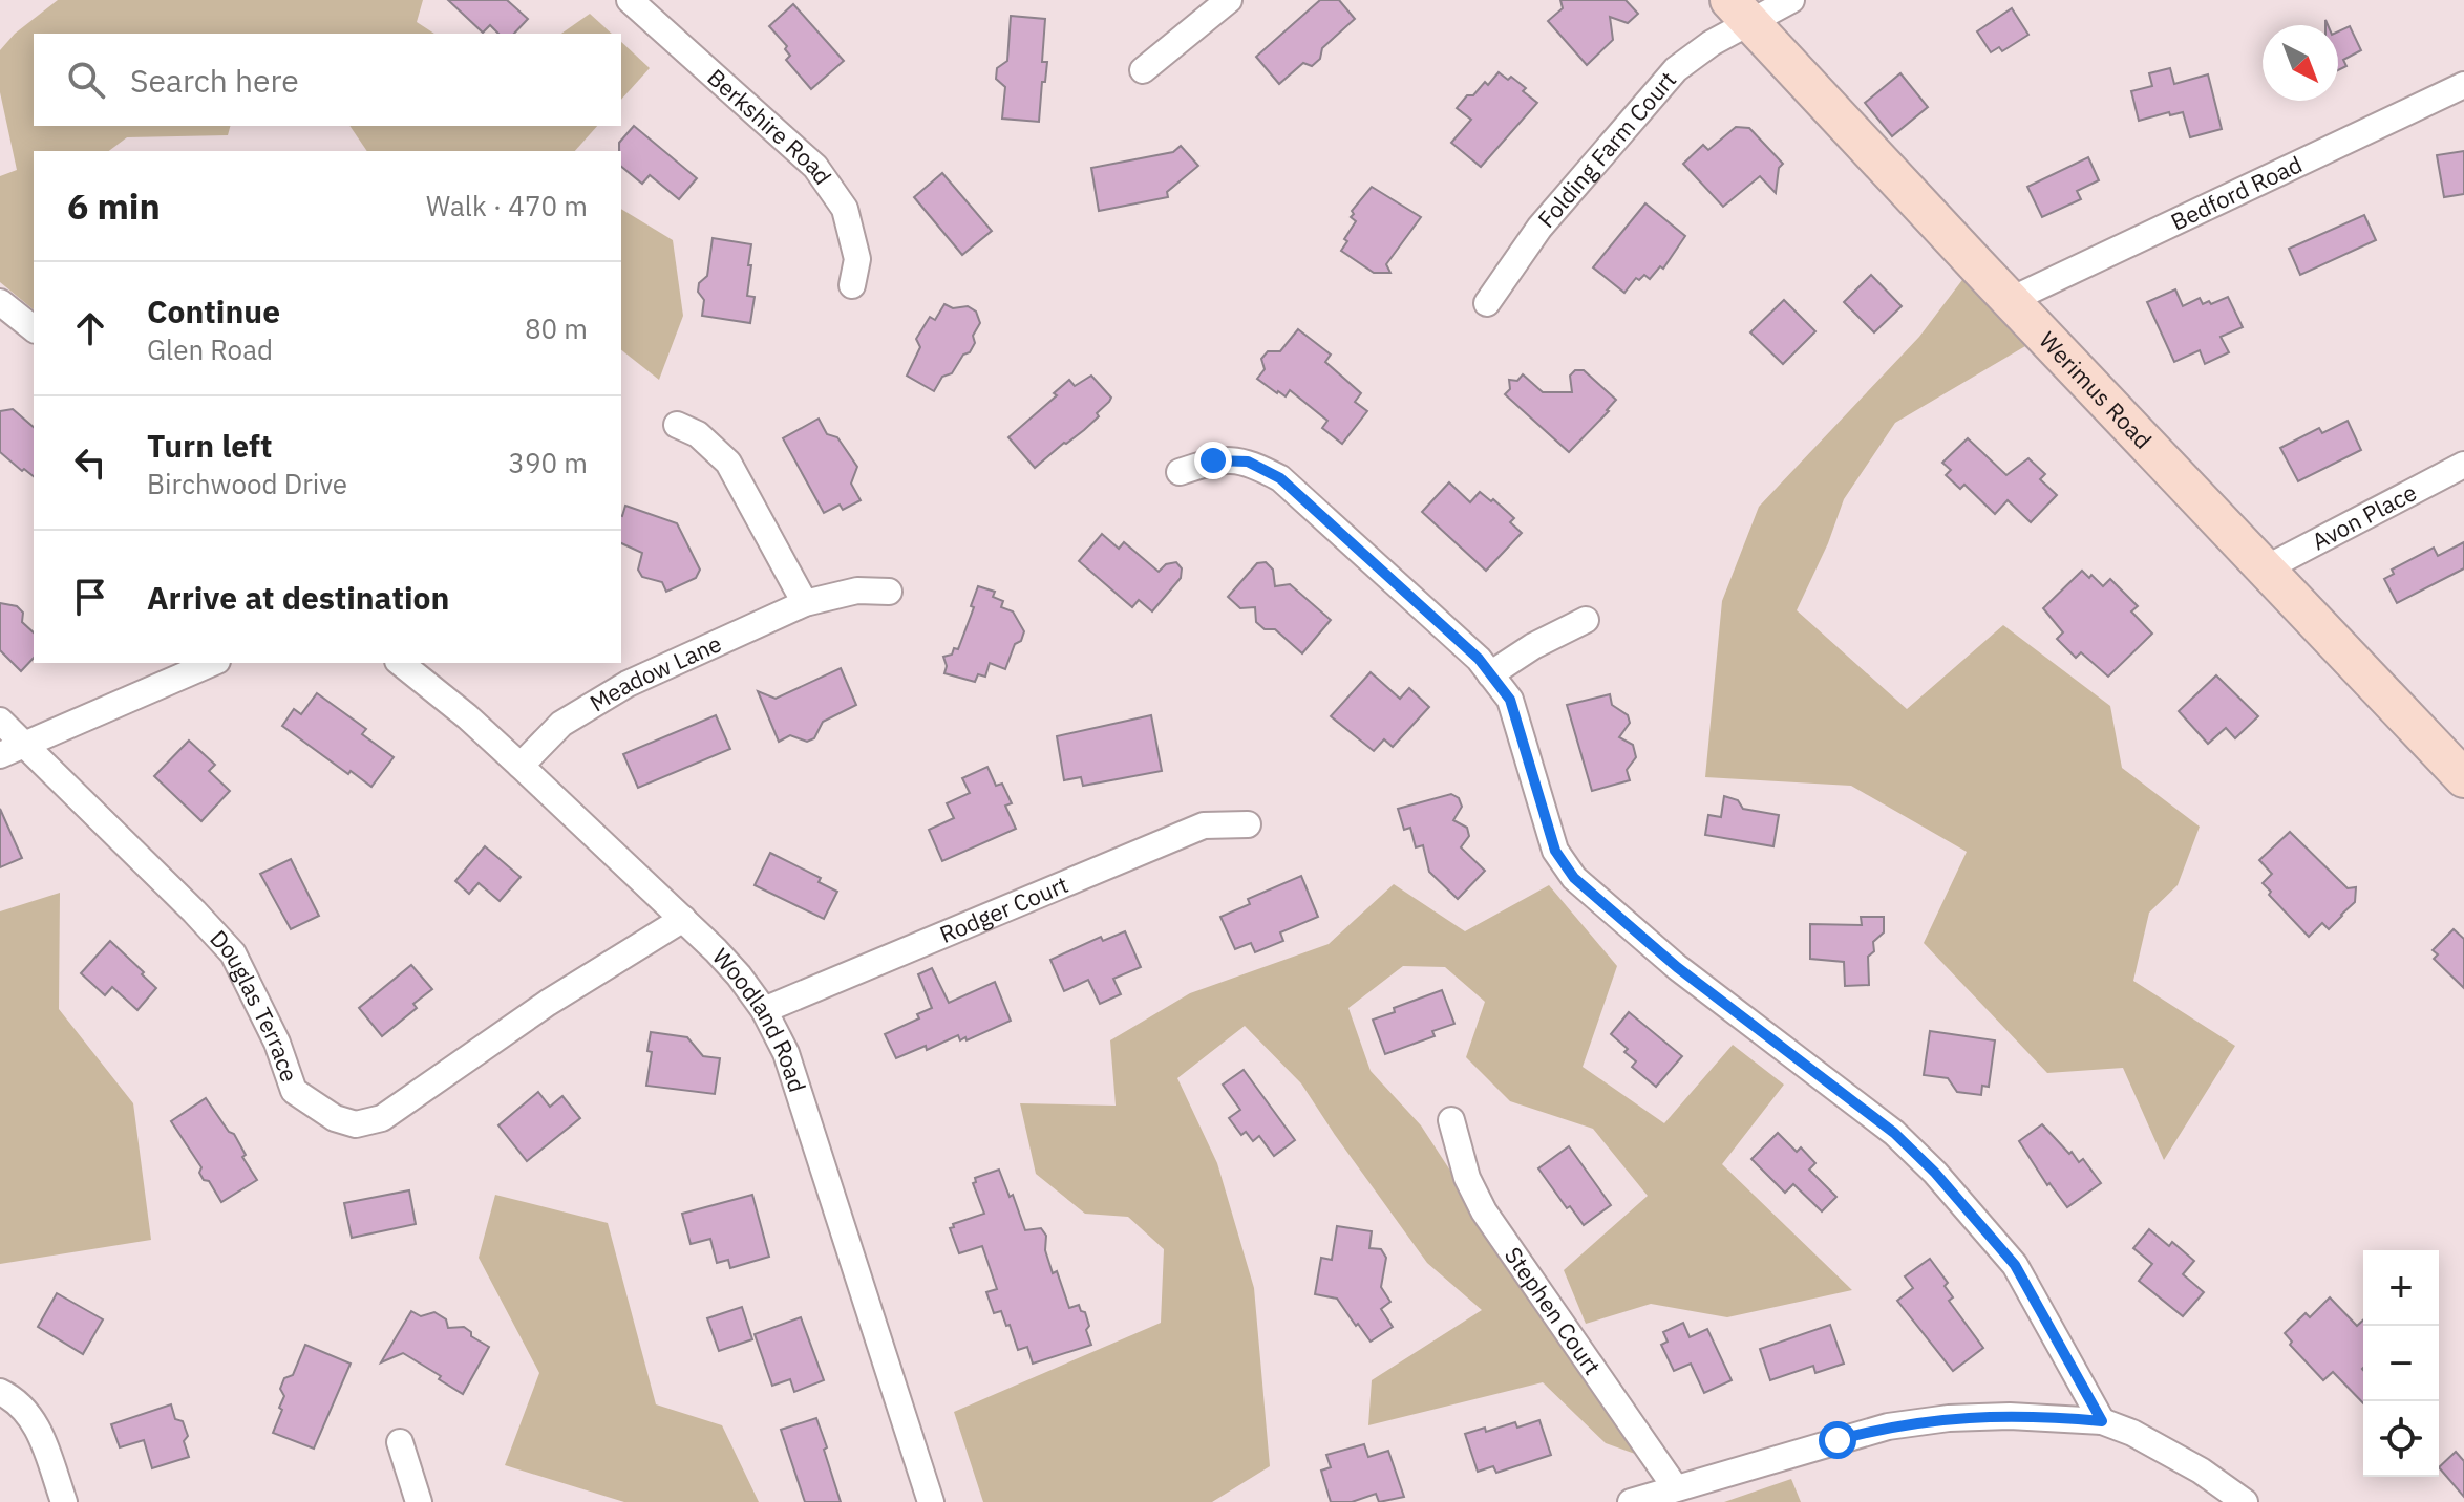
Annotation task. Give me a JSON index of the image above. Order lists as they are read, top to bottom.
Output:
{
  "streets": {
    "main road": ["Werimus Road"],
    "street": [
      "Berkshire Road",
      "Folding Farm Court",
      "Bedford Road",
      "Avon Place",
      "Meadow Lane",
      "Rodger Court",
      "Douglas Terrace",
      "Woodland Road",
      "Stephen Court"
    ]
  },
  "crossings": [
    ["Folding Farm Court", "Werimus Road"],
    ["Bedford Road", "Werimus Road"],
    ["Werimus Road", "Avon Place"],
    ["Meadow Lane", "Woodland Road"],
    ["Rodger Court", "Woodland Road"],
    ["Douglas Terrace", "Woodland Road"]
  ],
  "north": "bottom right",
  "page": {
    "search": "Search here",
    "heading": ["6 min", "Walk · 470 m"],
    "list": [
      ["Continue", "Glen Road", "80 m"],
      ["Turn left", "Birchwood Drive", "390 m"],
      "Arrive at destination"
    ],
    "map_buttons": ["+", "−"]
  }
}
